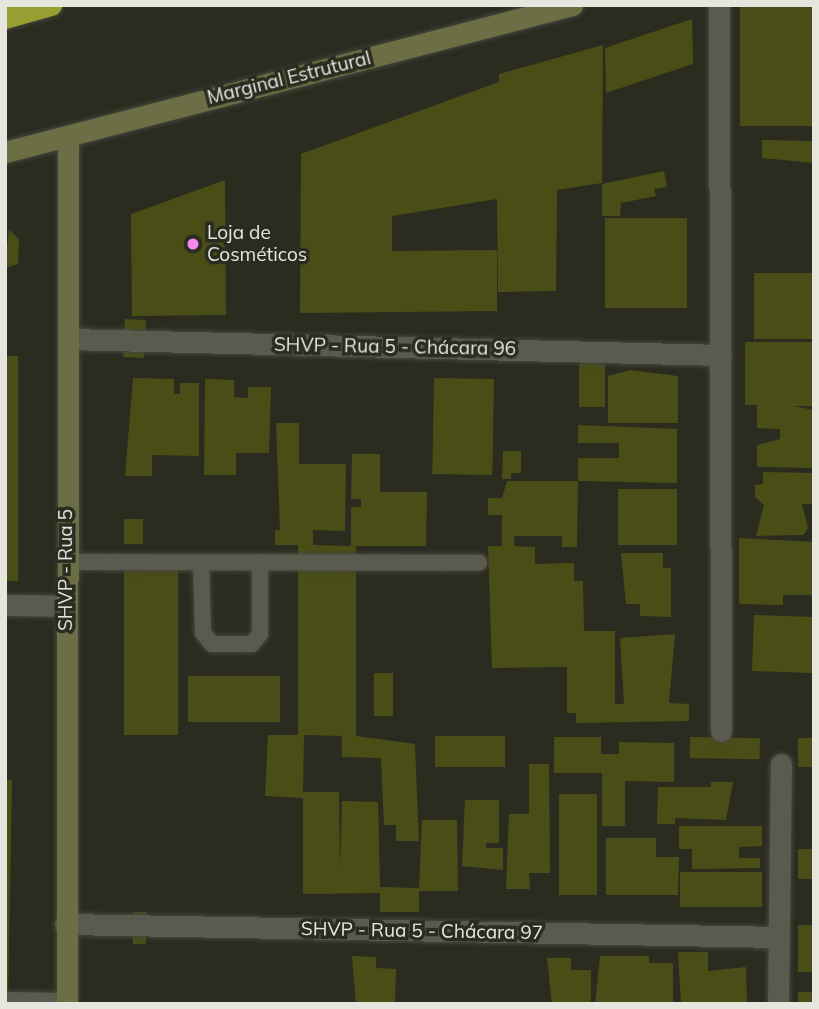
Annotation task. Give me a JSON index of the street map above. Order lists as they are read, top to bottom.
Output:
{
  "streets": {
    "street": [
      "Marginal Estrutural",
      "SHVP - Rua 5 - Chácara 96",
      "SHVP - Rua 5",
      "SHVP - Rua 5 - Chácara 97"
    ]
  },
  "crossings": [
    ["Marginal Estrutural", "SHVP - Rua 5"],
    ["SHVP - Rua 5 - Chácara 96", "SHVP - Rua 5"],
    ["SHVP - Rua 5", "SHVP - Rua 5 - Chácara 97"]
  ],
  "places": ["Loja de Cosméticos"]
}
